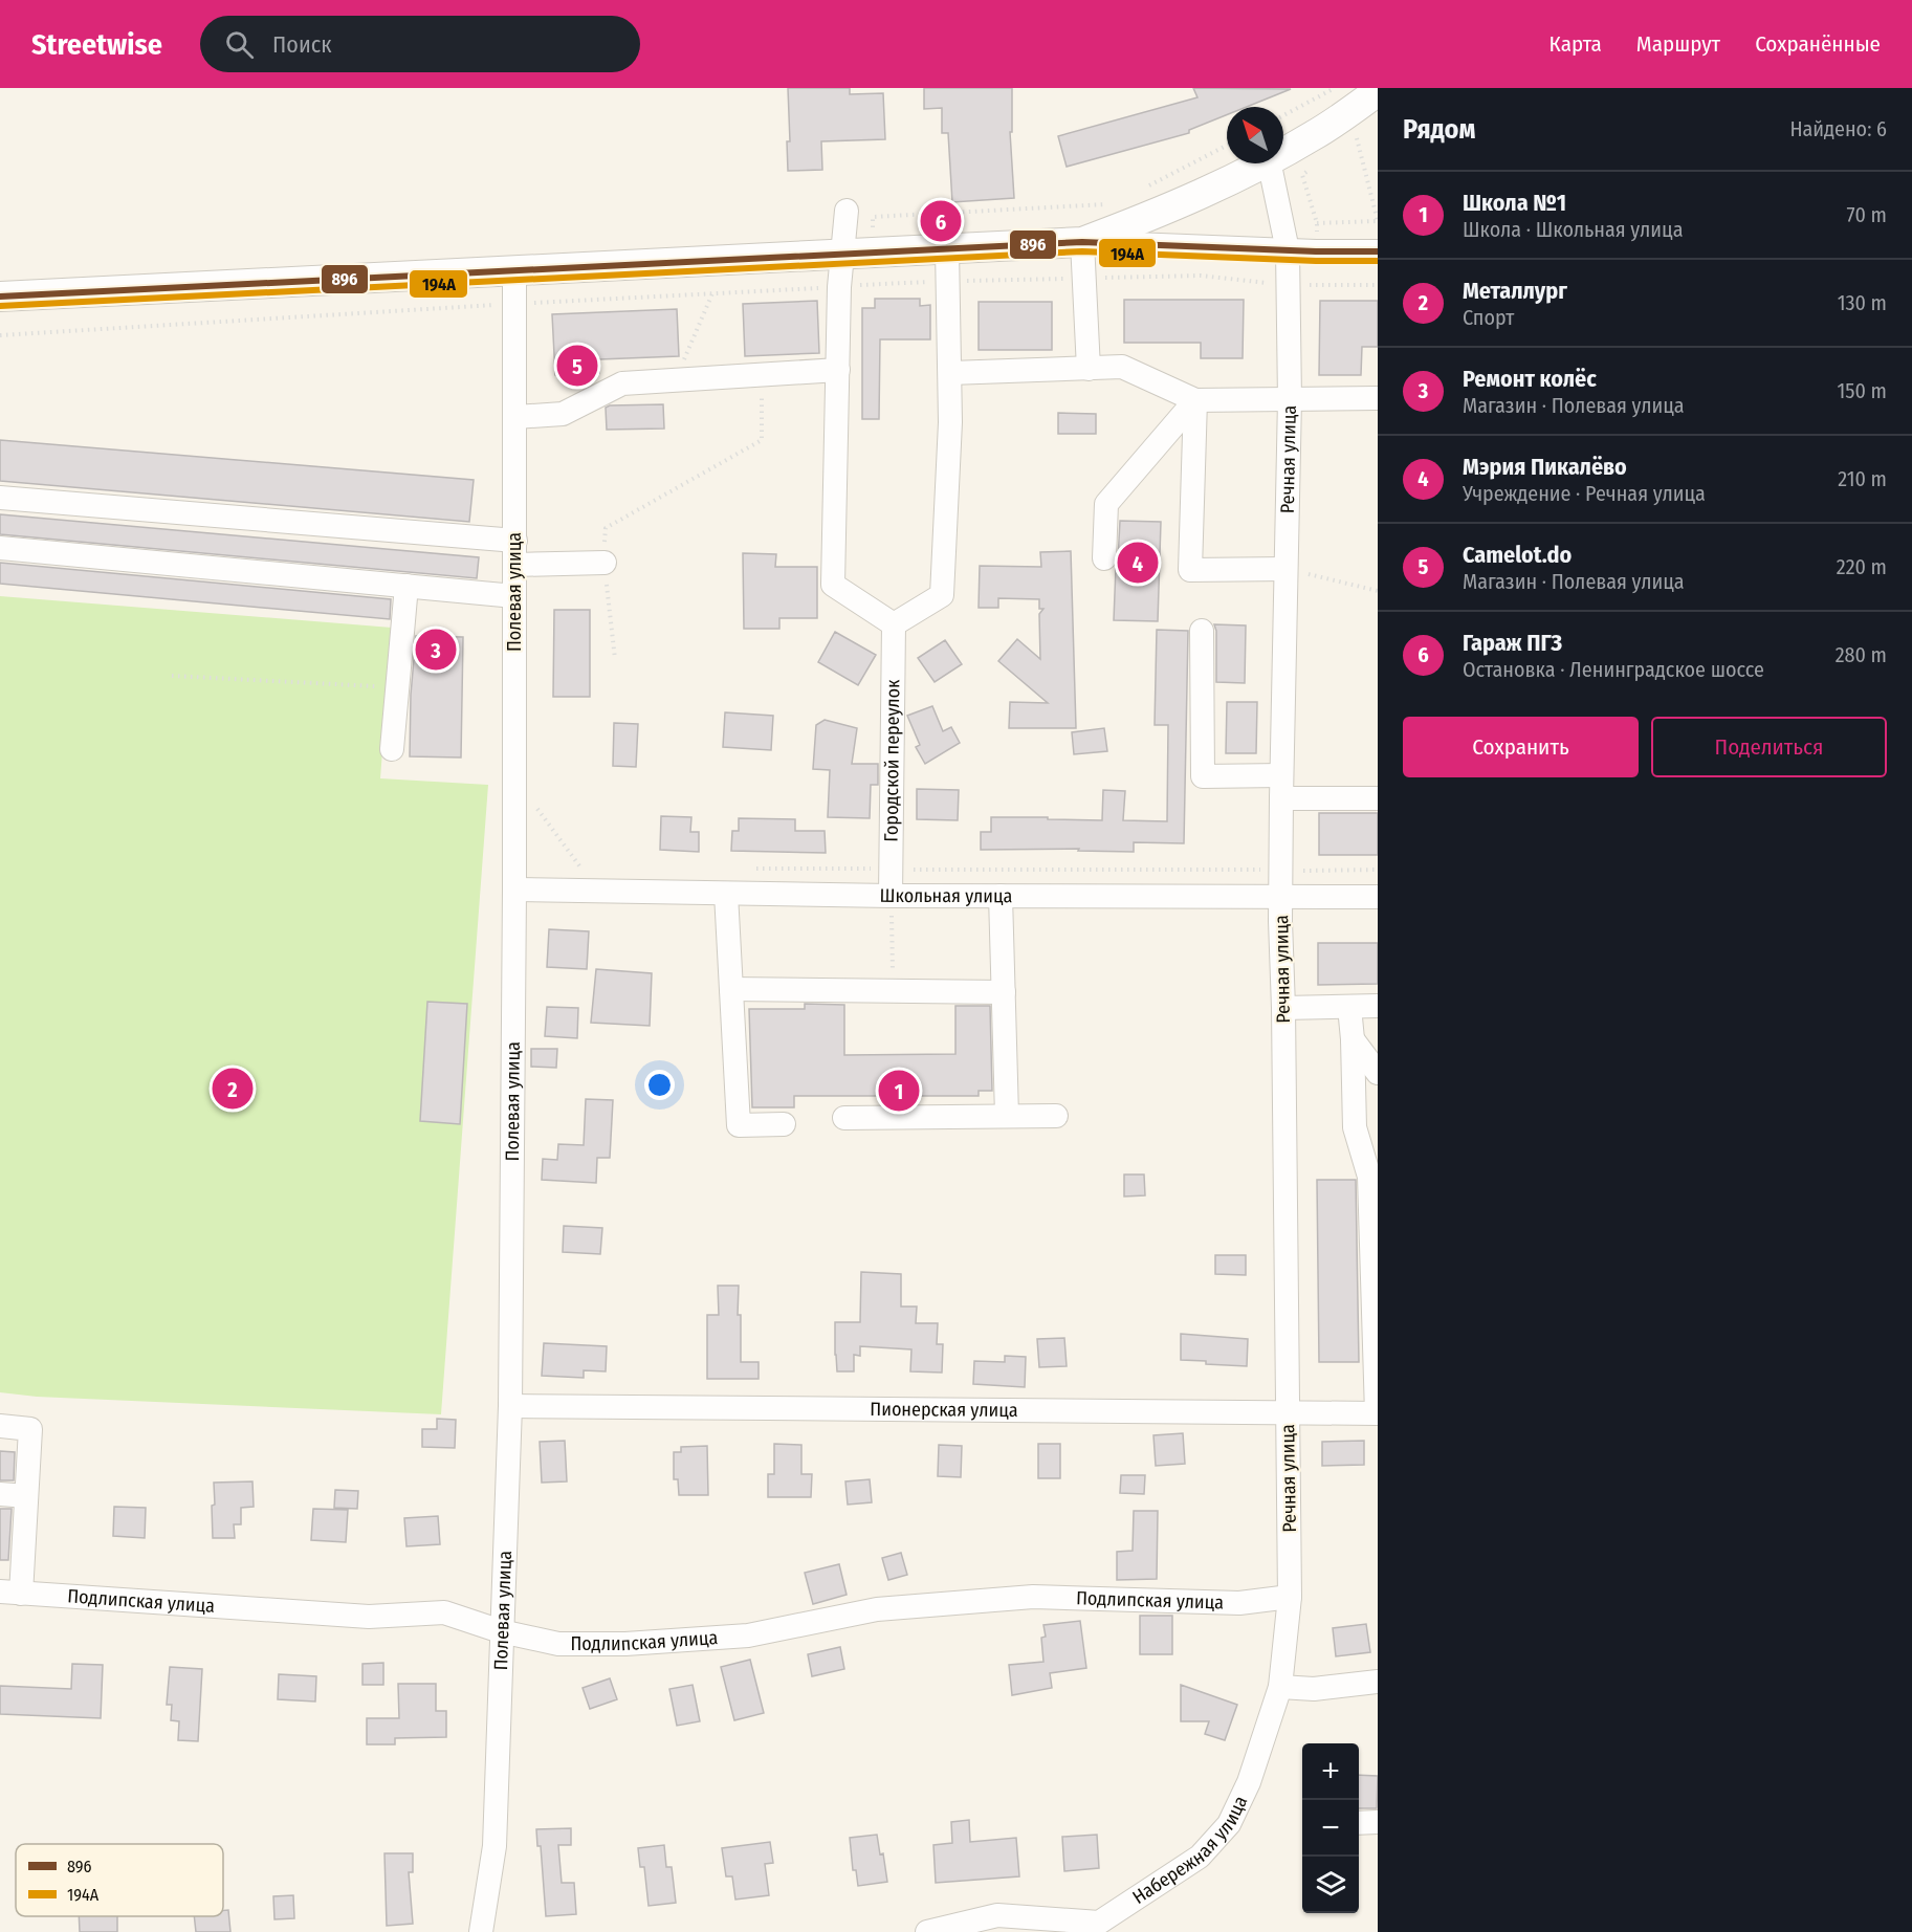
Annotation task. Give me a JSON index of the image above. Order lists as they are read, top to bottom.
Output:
{
  "streets": {
    "street": [
      "Речная улица",
      "Полевая улица",
      "Городской переулок",
      "Школьная улица",
      "Пионерская улица",
      "Подлипская улица",
      "Набережная улица"
    ]
  },
  "crossings": [
    ["Речная улица", "Школьная улица"],
    ["Речная улица", "Пионерская улица"],
    ["Речная улица", "Подлипская улица"],
    ["Речная улица", "Набережная улица"],
    ["Полевая улица", "Школьная улица"],
    ["Полевая улица", "Пионерская улица"],
    ["Полевая улица", "Подлипская улица"],
    ["Городской переулок", "Школьная улица"]
  ],
  "lines": ["transit line 896", "transit line 194А"],
  "legend": ["896", "194А"],
  "north": "top left",
  "page": {
    "header": "Streetwise",
    "search": "Поиск",
    "nav": ["Карта", "Маршрут", "Сохранённые"],
    "heading": ["Рядом", "Найдено: 6"],
    "list": [
      {
        "mark": "1",
        "name": "Школа №1",
        "note": "Школа · Школьная улица",
        "value": "70 m"
      },
      {
        "mark": "2",
        "name": "Металлург",
        "note": "Спорт",
        "value": "130 m"
      },
      {
        "mark": "3",
        "name": "Ремонт колёс",
        "note": "Магазин · Полевая улица",
        "value": "150 m"
      },
      {
        "mark": "4",
        "name": "Мэрия Пикалёво",
        "note": "Учреждение · Речная улица",
        "value": "210 m"
      },
      {
        "mark": "5",
        "name": "Camelot.do",
        "note": "Магазин · Полевая улица",
        "value": "220 m"
      },
      {
        "mark": "6",
        "name": "Гараж ПГЗ",
        "note": "Остановка · Ленинградское шоссе",
        "value": "280 m"
      }
    ],
    "pins": [
      "6",
      "5",
      "4",
      "3",
      "2",
      "1"
    ],
    "buttons": ["Сохранить", "Поделиться"],
    "map_buttons": ["+", "−"]
  }
}
